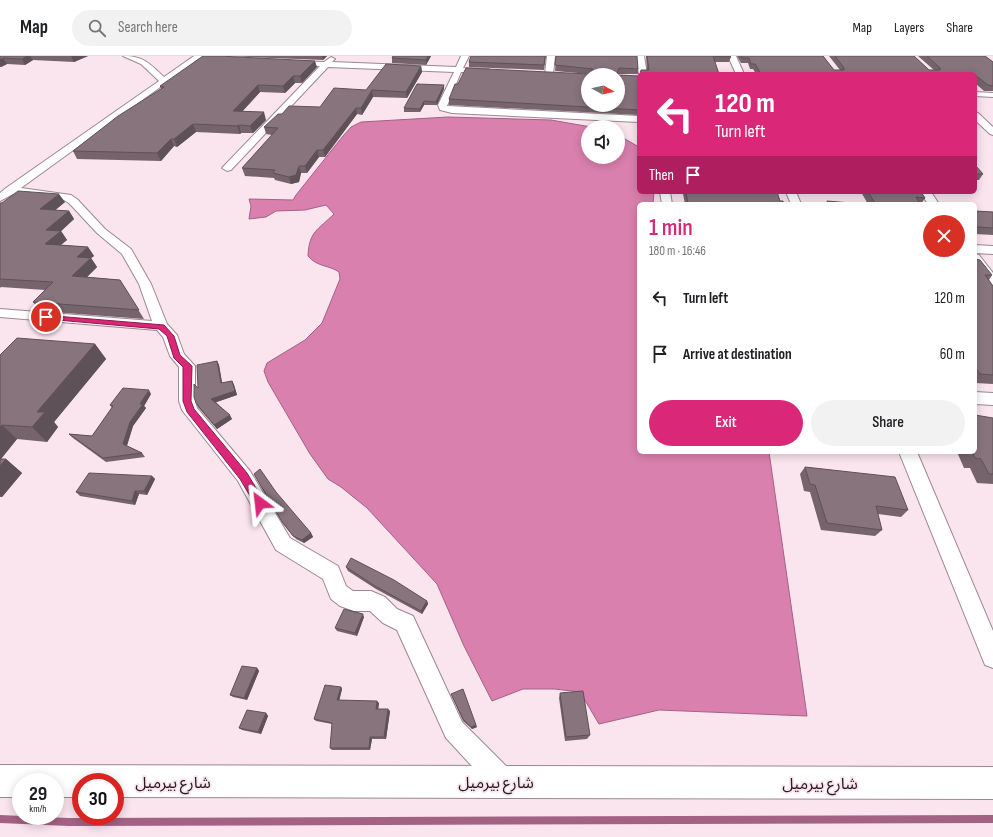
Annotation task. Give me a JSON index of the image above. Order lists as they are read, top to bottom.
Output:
{
  "streets": {
    "street": ["شارع بيرميل"]
  },
  "north": "right",
  "page": {
    "header": "Map",
    "search": "Search here",
    "nav": ["Map", "Layers", "Share"],
    "turn": ["120 m", "Turn left"],
    "then": "Then",
    "heading": ["1 min", "180 m · 16:46"],
    "list": [
      {
        "name": "Turn left",
        "value": "120 m"
      },
      {
        "name": "Arrive at destination",
        "value": "60 m"
      }
    ],
    "buttons": ["Exit", "Share"],
    "speed": "29 km/h",
    "limit": "30"
  }
}
